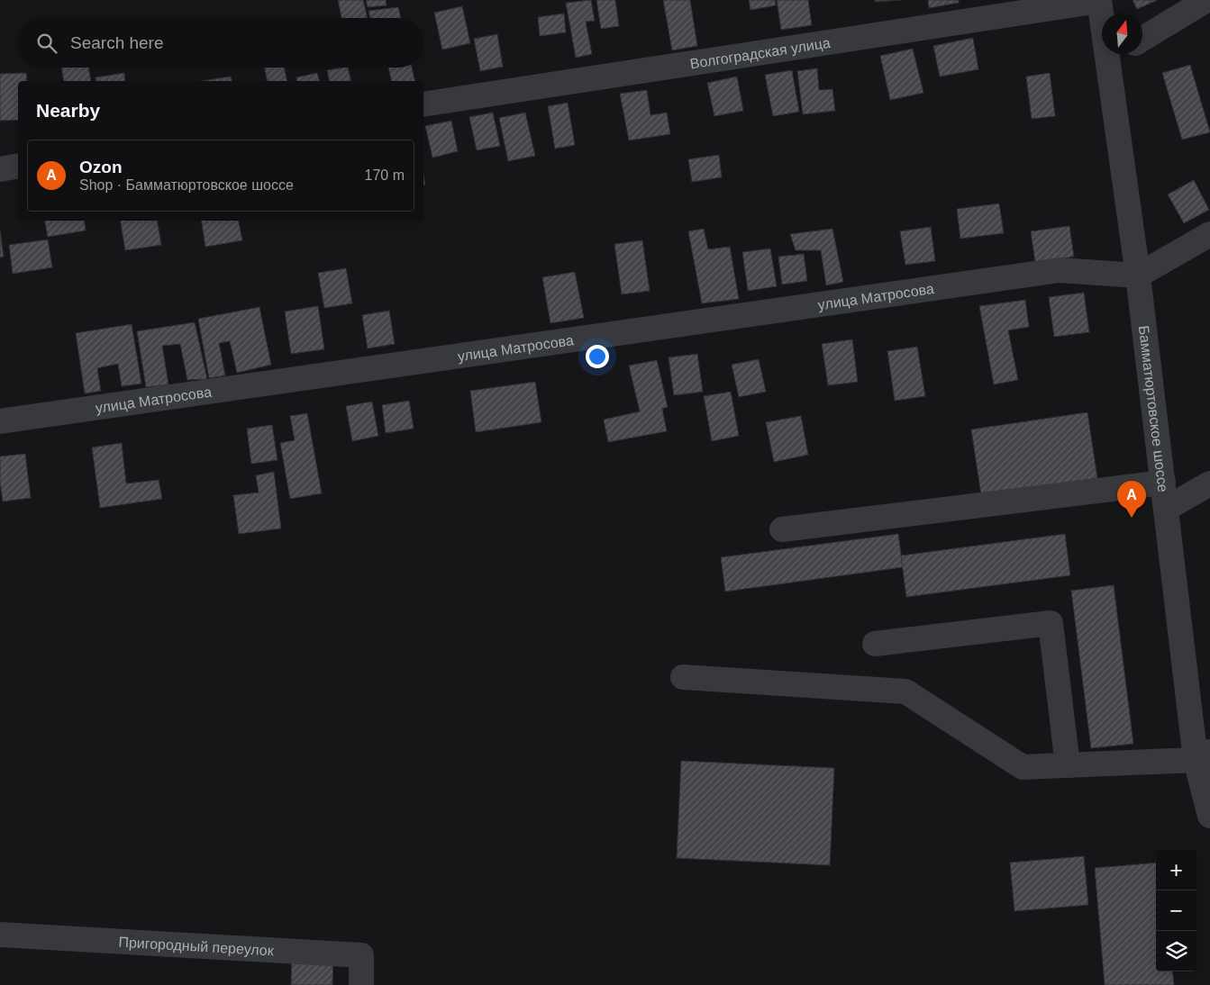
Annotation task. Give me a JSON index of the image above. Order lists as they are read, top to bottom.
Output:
{
  "streets": {
    "street": [
      "Волгоградская улица",
      "улица Матросова",
      "Бамматюртовское шоссе",
      "Пригородный переулок"
    ]
  },
  "crossings": [
    ["Волгоградская улица", "Бамматюртовское шоссе"],
    ["улица Матросова", "Бамматюртовское шоссе"]
  ],
  "north": "top",
  "page": {
    "search": "Search here",
    "heading": "Nearby",
    "list": [
      {
        "mark": "A",
        "name": "Ozon",
        "note": "Shop · Бамматюртовское шоссе",
        "value": "170 m"
      }
    ],
    "pins": "A",
    "map_buttons": ["+", "−"]
  }
}
